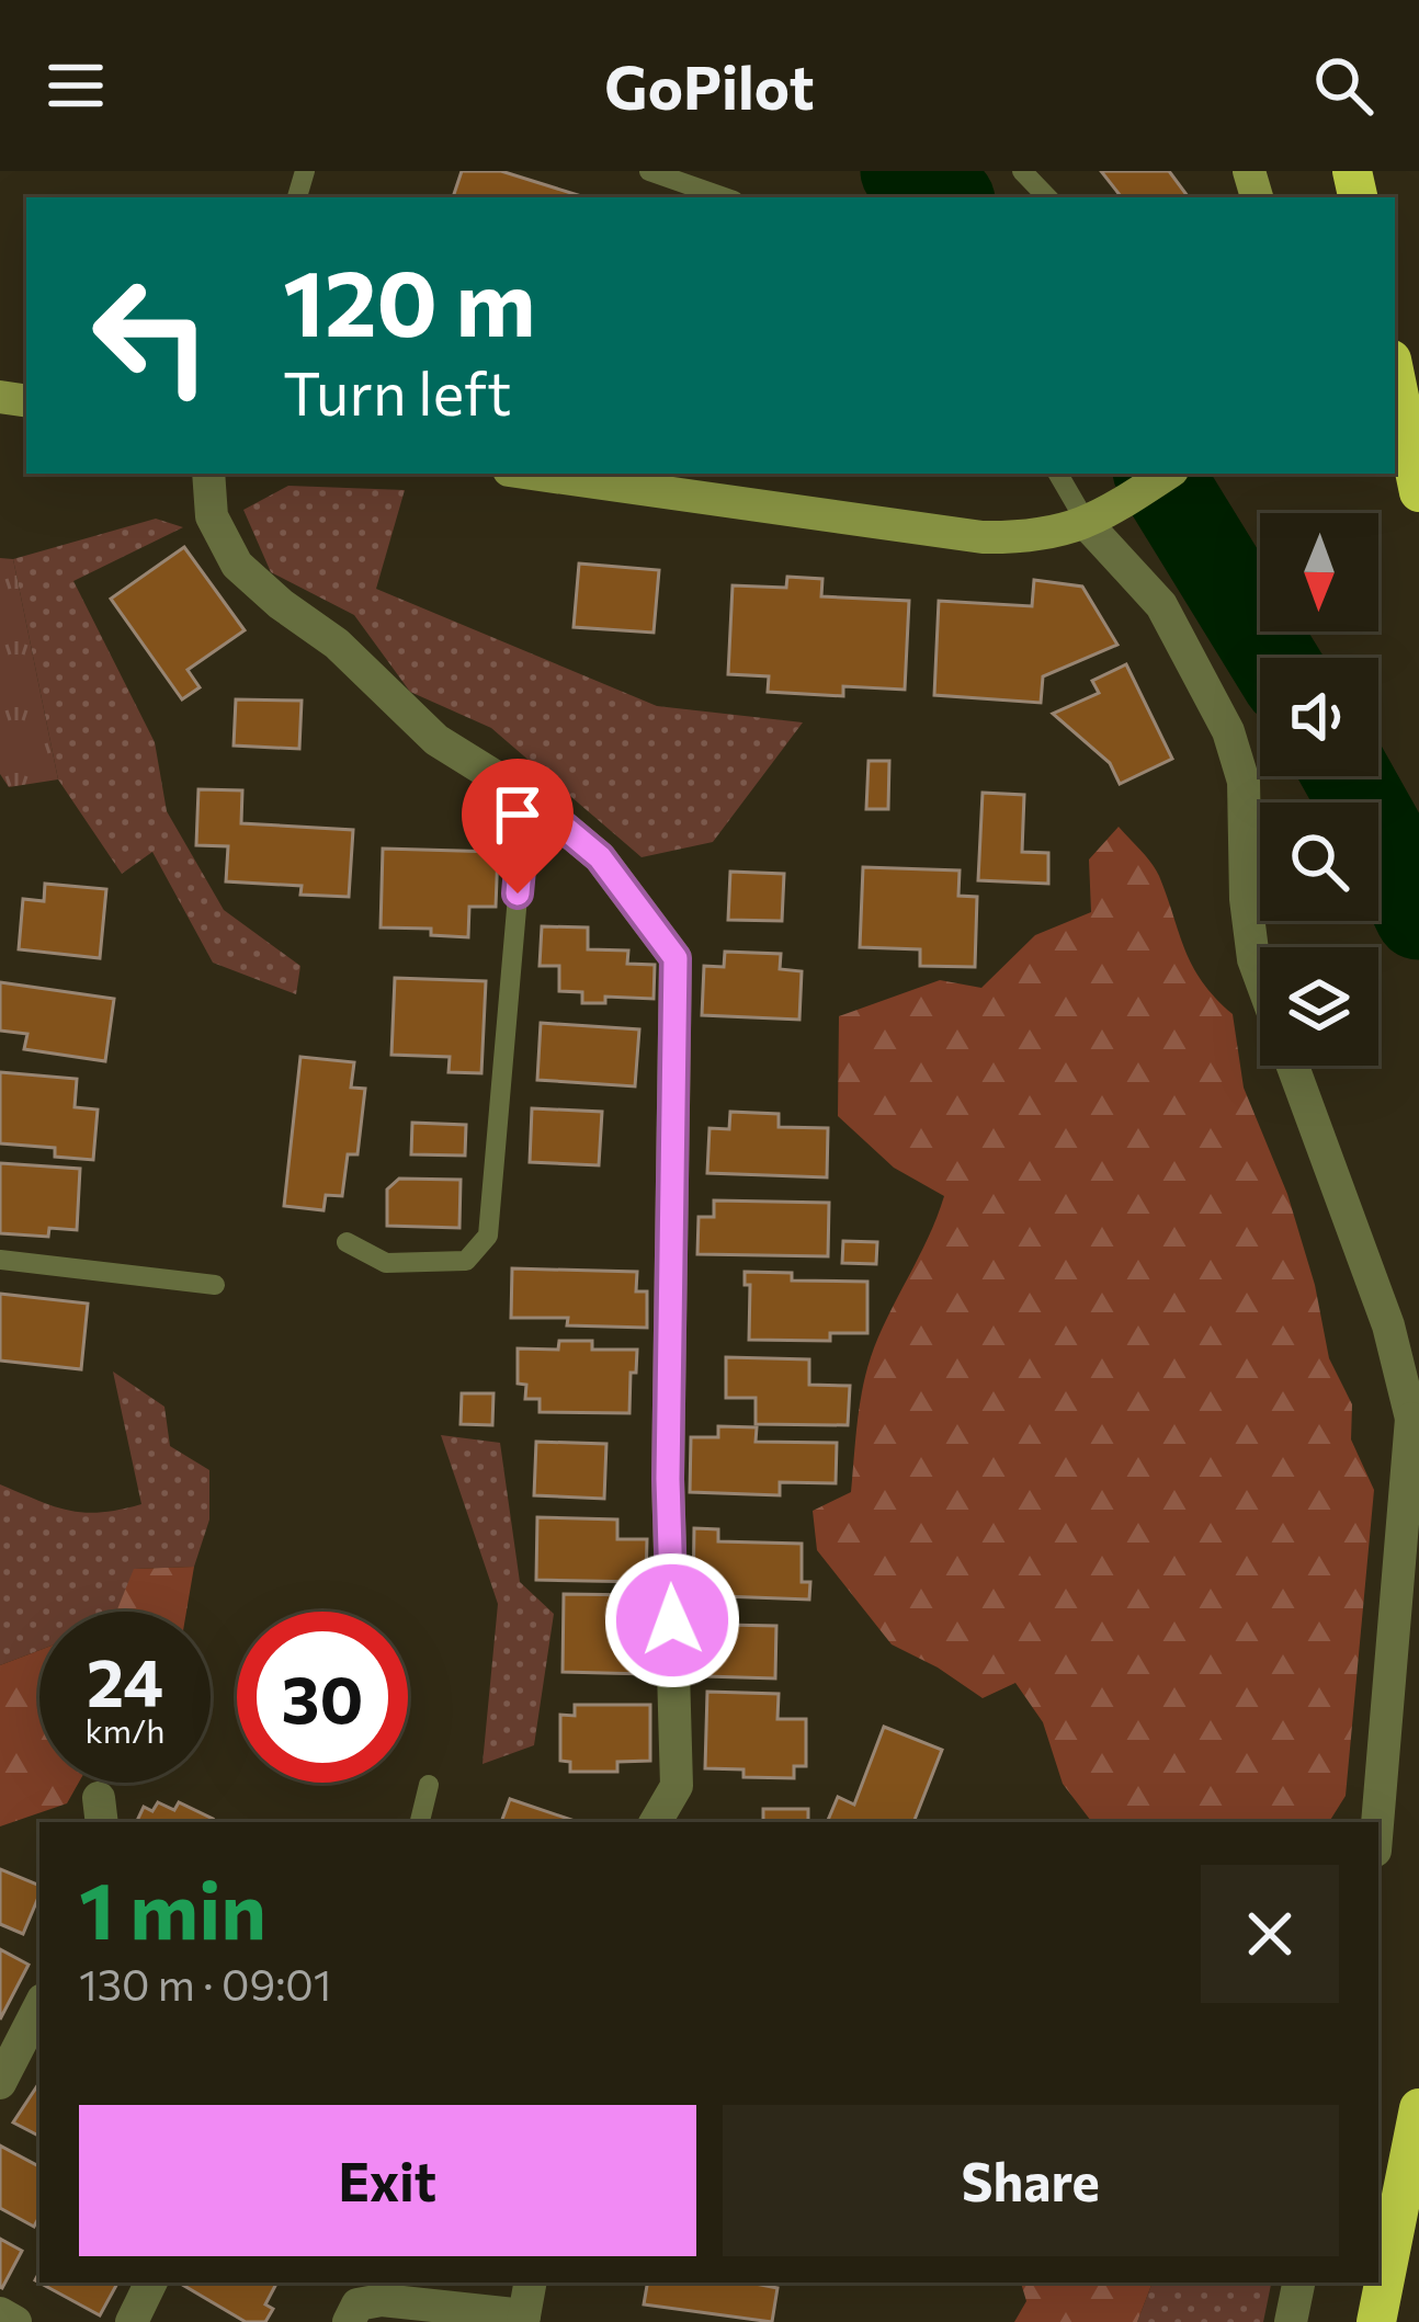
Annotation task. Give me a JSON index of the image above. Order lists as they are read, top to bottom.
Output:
{
  "north": "bottom",
  "page": {
    "header": "GoPilot",
    "turn": ["120 m", "Turn left"],
    "speed": "24 km/h",
    "limit": "30",
    "heading": ["1 min", "130 m · 09:01"],
    "buttons": ["Exit", "Share"]
  }
}
